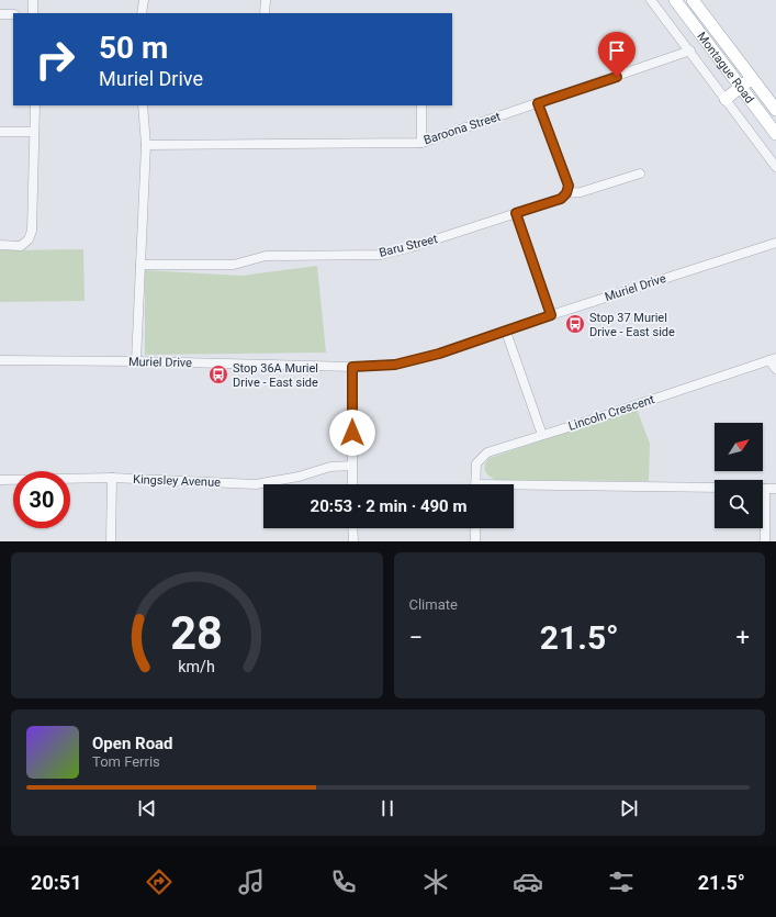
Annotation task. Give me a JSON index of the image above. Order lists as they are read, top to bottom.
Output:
{
  "streets": {
    "main road": ["Montague Road"],
    "street": [
      "Baroona Street",
      "Baru Street",
      "Muriel Drive",
      "Lincoln Crescent",
      "Kingsley Avenue"
    ]
  },
  "places": {
    "bus stop": ["Stop 37 Muriel Drive - East side", "Stop 36A Muriel Drive - East side"]
  },
  "north": "top right",
  "page": {
    "turn": ["50 m", "Muriel Drive"],
    "limit": "30",
    "trip": "20:53 · 2 min · 490 m",
    "tile": "Climate",
    "heat": ["−", "21.5°", "+"],
    "song": ["Open Road", "Tom Ferris"],
    "tabs": ["20:51", "21.5°"],
    "gauge": ["28", "km/h"]
  }
}
